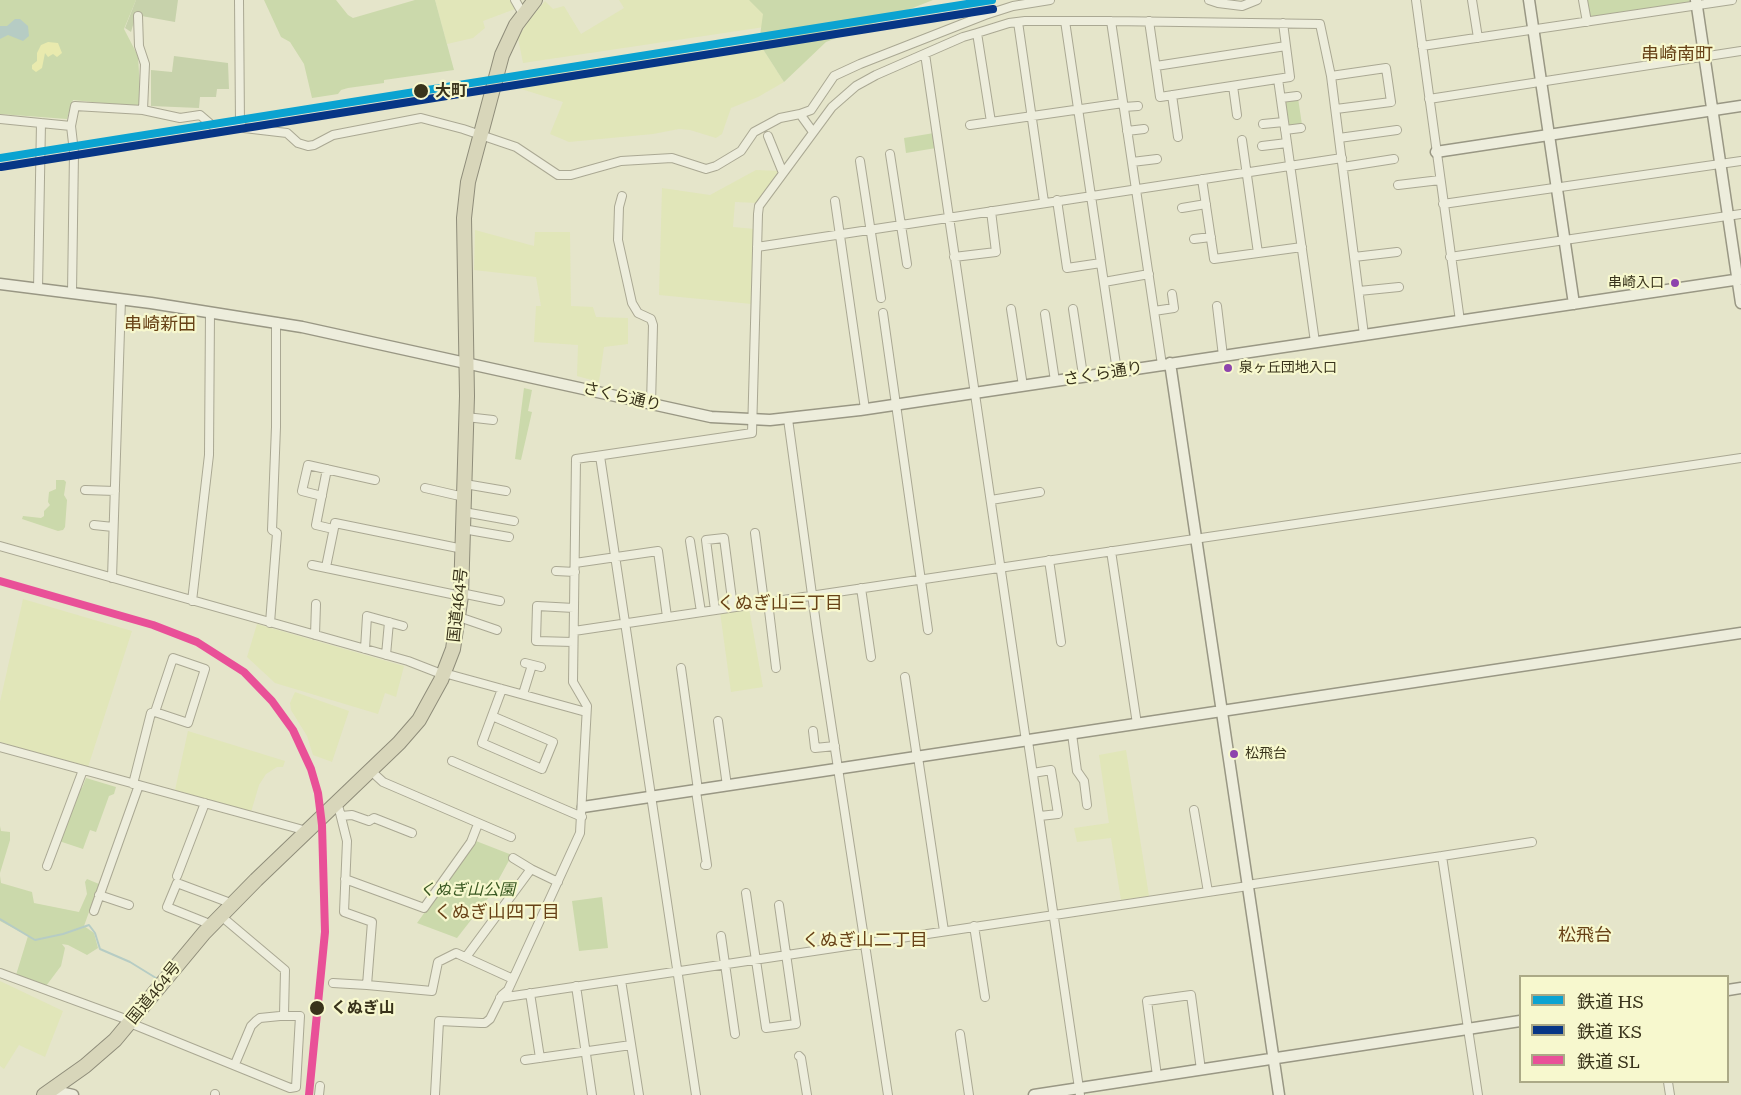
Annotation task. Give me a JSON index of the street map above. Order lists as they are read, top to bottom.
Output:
{
  "streets": {
    "highway": ["国道464号"],
    "street": ["さくら通り"]
  },
  "crossings": [
    ["さくら通り", "国道464号"]
  ],
  "districts": [
    "串崎南町",
    "串崎新田",
    "くぬぎ山三丁目",
    "くぬぎ山四丁目",
    "松飛台",
    "くぬぎ山二丁目"
  ],
  "parks": ["くぬぎ山公園"],
  "places": [
    "大町",
    "串崎入口",
    "泉ヶ丘団地入口",
    "松飛台",
    "くぬぎ山"
  ],
  "lines": ["rail line HS", "rail line KS", "rail line SL"],
  "legend": ["鉄道 HS", "鉄道 KS", "鉄道 SL"]
}
